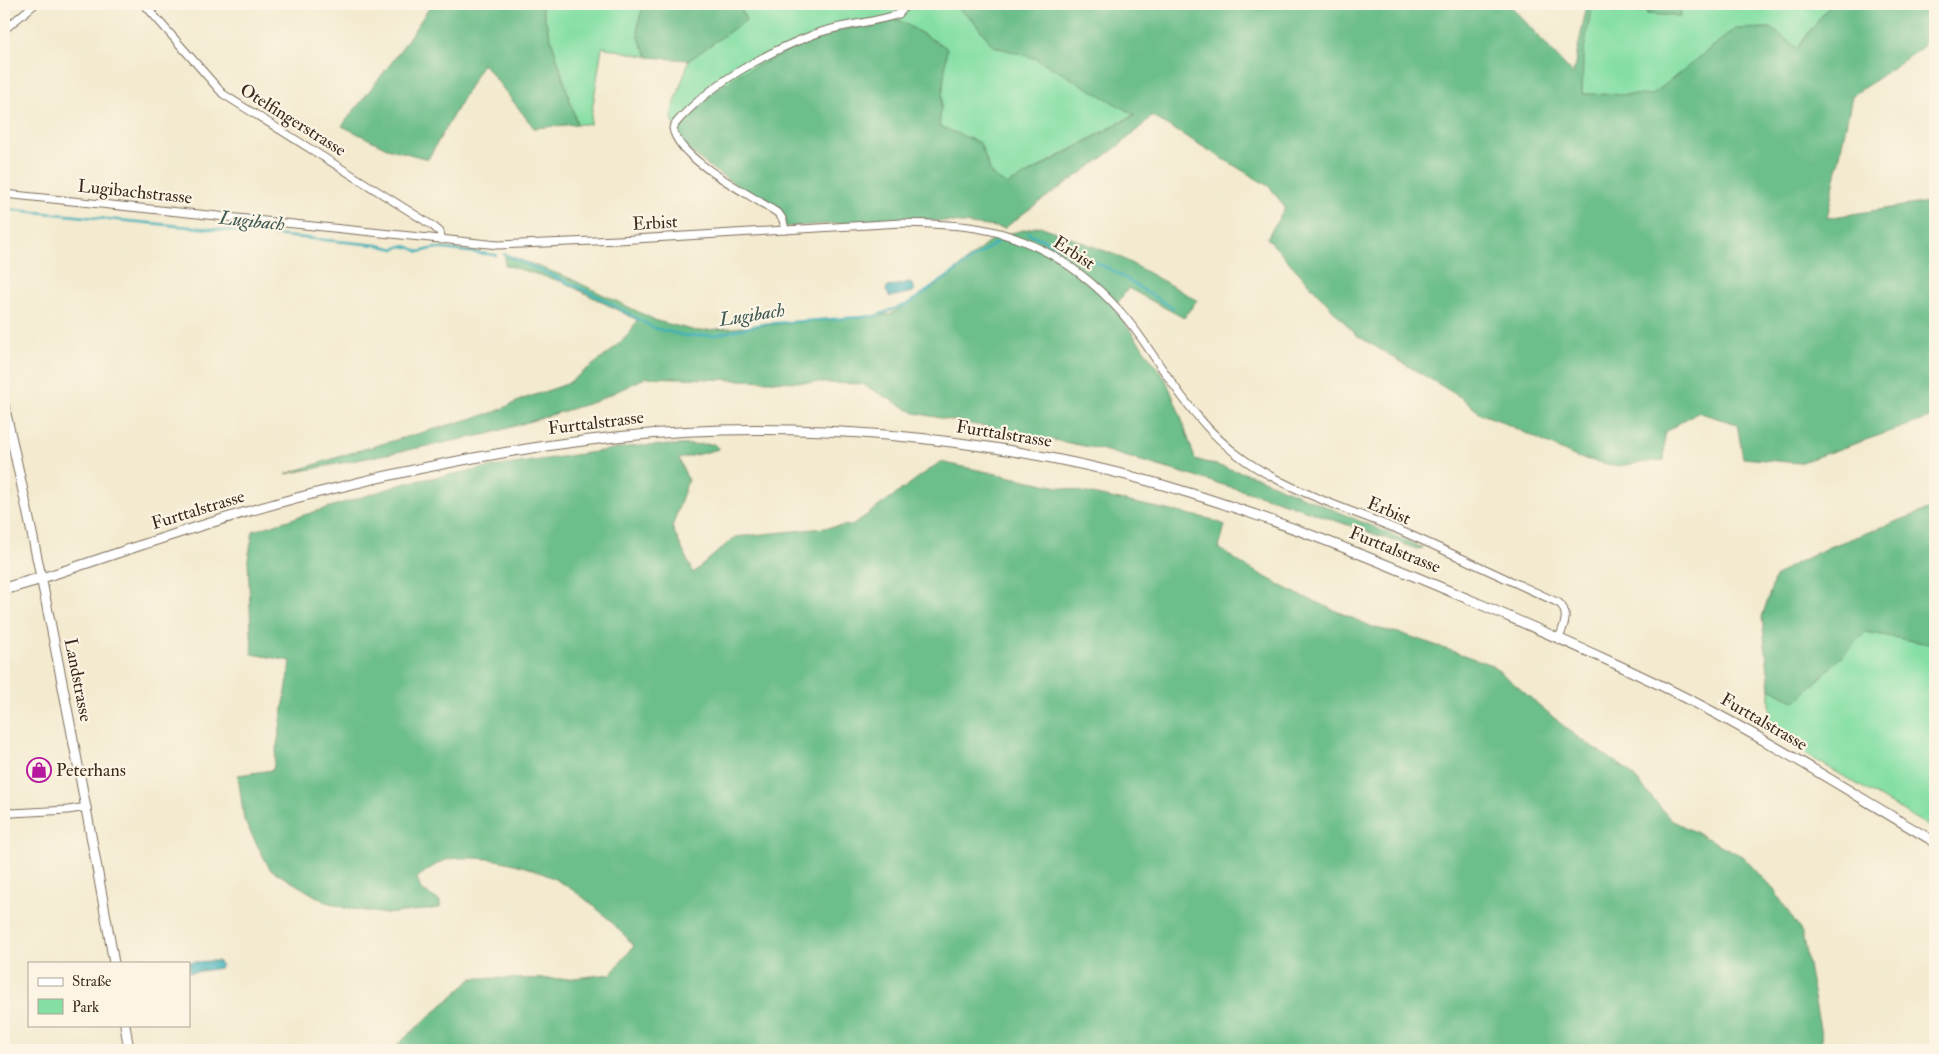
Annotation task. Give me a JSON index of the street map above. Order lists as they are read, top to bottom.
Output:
{
  "streets": {
    "highway": ["Furttalstrasse"],
    "main road": ["Landstrasse"],
    "street": ["Otelfingerstrasse", "Lugibachstrasse", "Erbist"]
  },
  "crossings": [
    ["Otelfingerstrasse", "Lugibachstrasse"],
    ["Otelfingerstrasse", "Erbist"],
    ["Lugibachstrasse", "Erbist"],
    ["Erbist", "Furttalstrasse"],
    ["Furttalstrasse", "Landstrasse"]
  ],
  "water": ["Lugibach"],
  "places": {
    "shop": ["Peterhans"]
  },
  "legend": ["Straße", "Park"]
}
